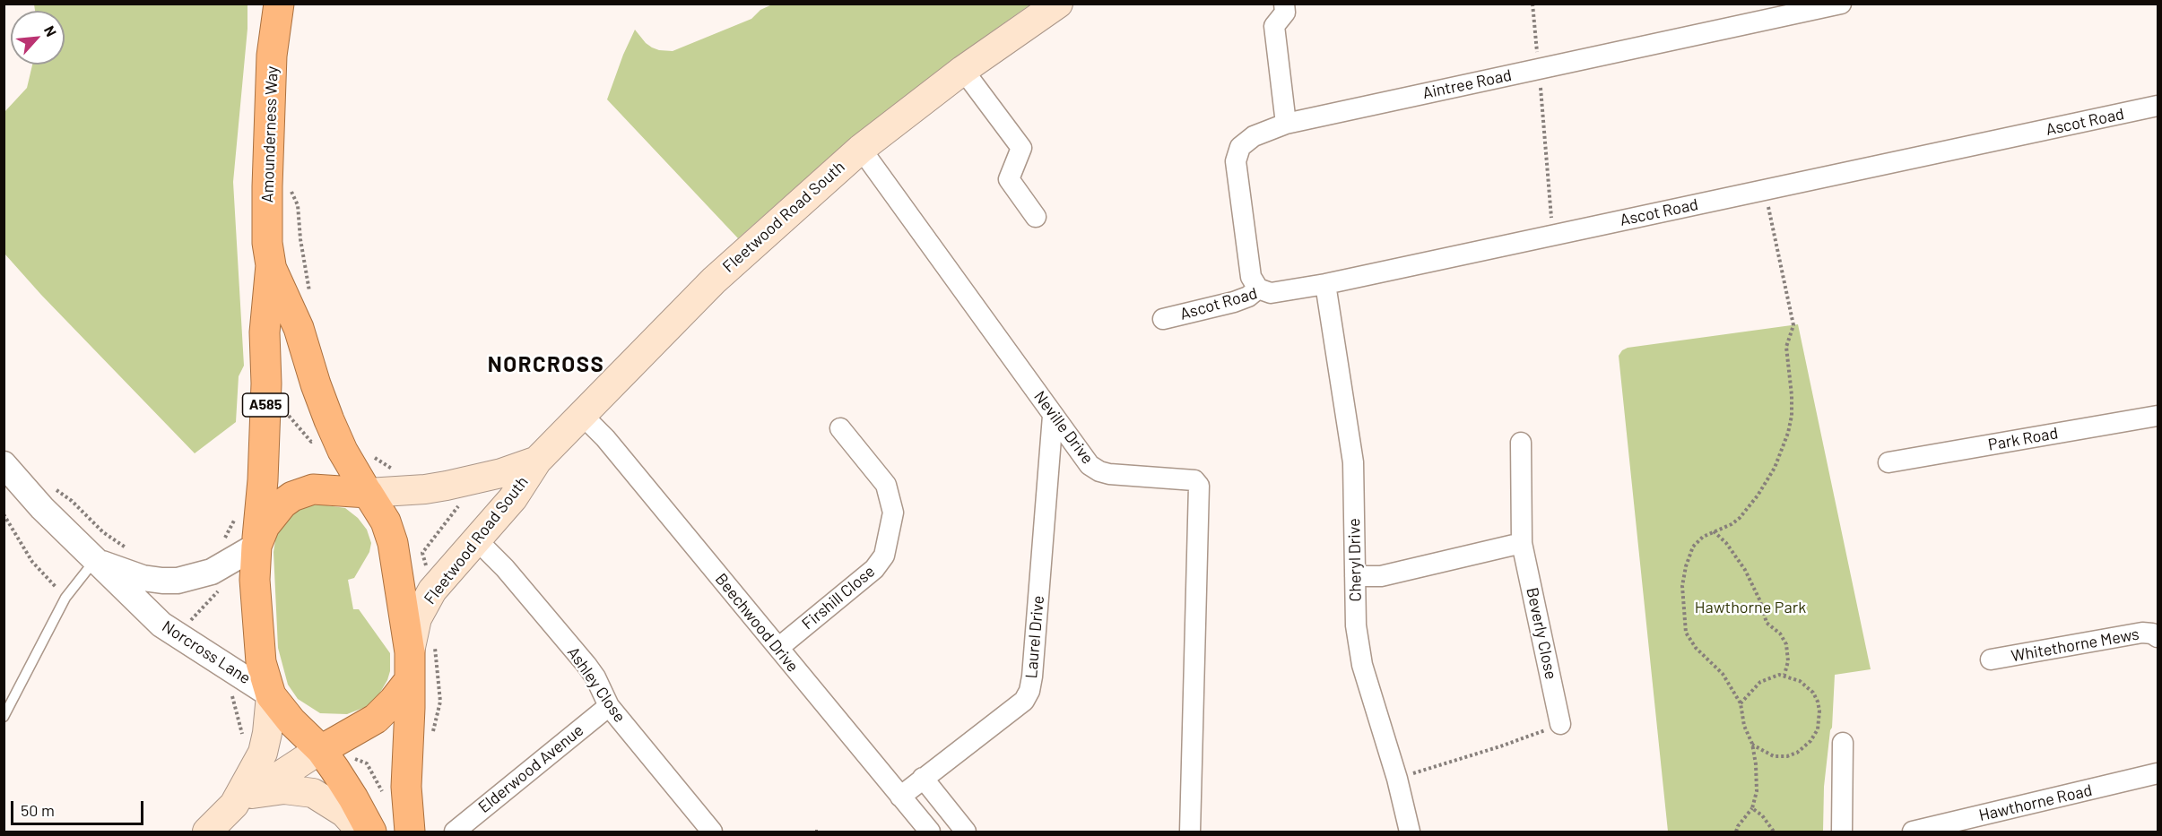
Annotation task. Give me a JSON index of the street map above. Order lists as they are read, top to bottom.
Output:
{
  "streets": {
    "highway": ["Amounderness Way", "A585"],
    "main road": ["Fleetwood Road South"],
    "street": [
      "Aintree Road",
      "Ascot Road",
      "Neville Drive",
      "Park Road",
      "Cheryl Drive",
      "Firshill Close",
      "Beechwood Drive",
      "Beverly Close",
      "Laurel Drive",
      "Whitethorne Mews",
      "Norcross Lane",
      "Ashley Close",
      "Elderwood Avenue",
      "Hawthorne Road"
    ]
  },
  "crossings": [
    ["Aintree Road", "Ascot Road"],
    ["Ascot Road", "Cheryl Drive"],
    ["Amounderness Way", "Fleetwood Road South"],
    ["Amounderness Way", "A585"],
    ["Amounderness Way", "Norcross Lane"],
    ["Fleetwood Road South", "A585"],
    ["Fleetwood Road South", "Neville Drive"],
    ["Fleetwood Road South", "Beechwood Drive"],
    ["Fleetwood Road South", "Ashley Close"],
    ["A585", "Norcross Lane"],
    ["Neville Drive", "Laurel Drive"],
    ["Firshill Close", "Beechwood Drive"],
    ["Beechwood Drive", "Laurel Drive"],
    ["Ashley Close", "Elderwood Avenue"]
  ],
  "districts": ["NORCROSS"],
  "parks": ["Hawthorne Park"],
  "scale_bar": "50 m",
  "north": "top right"
}
